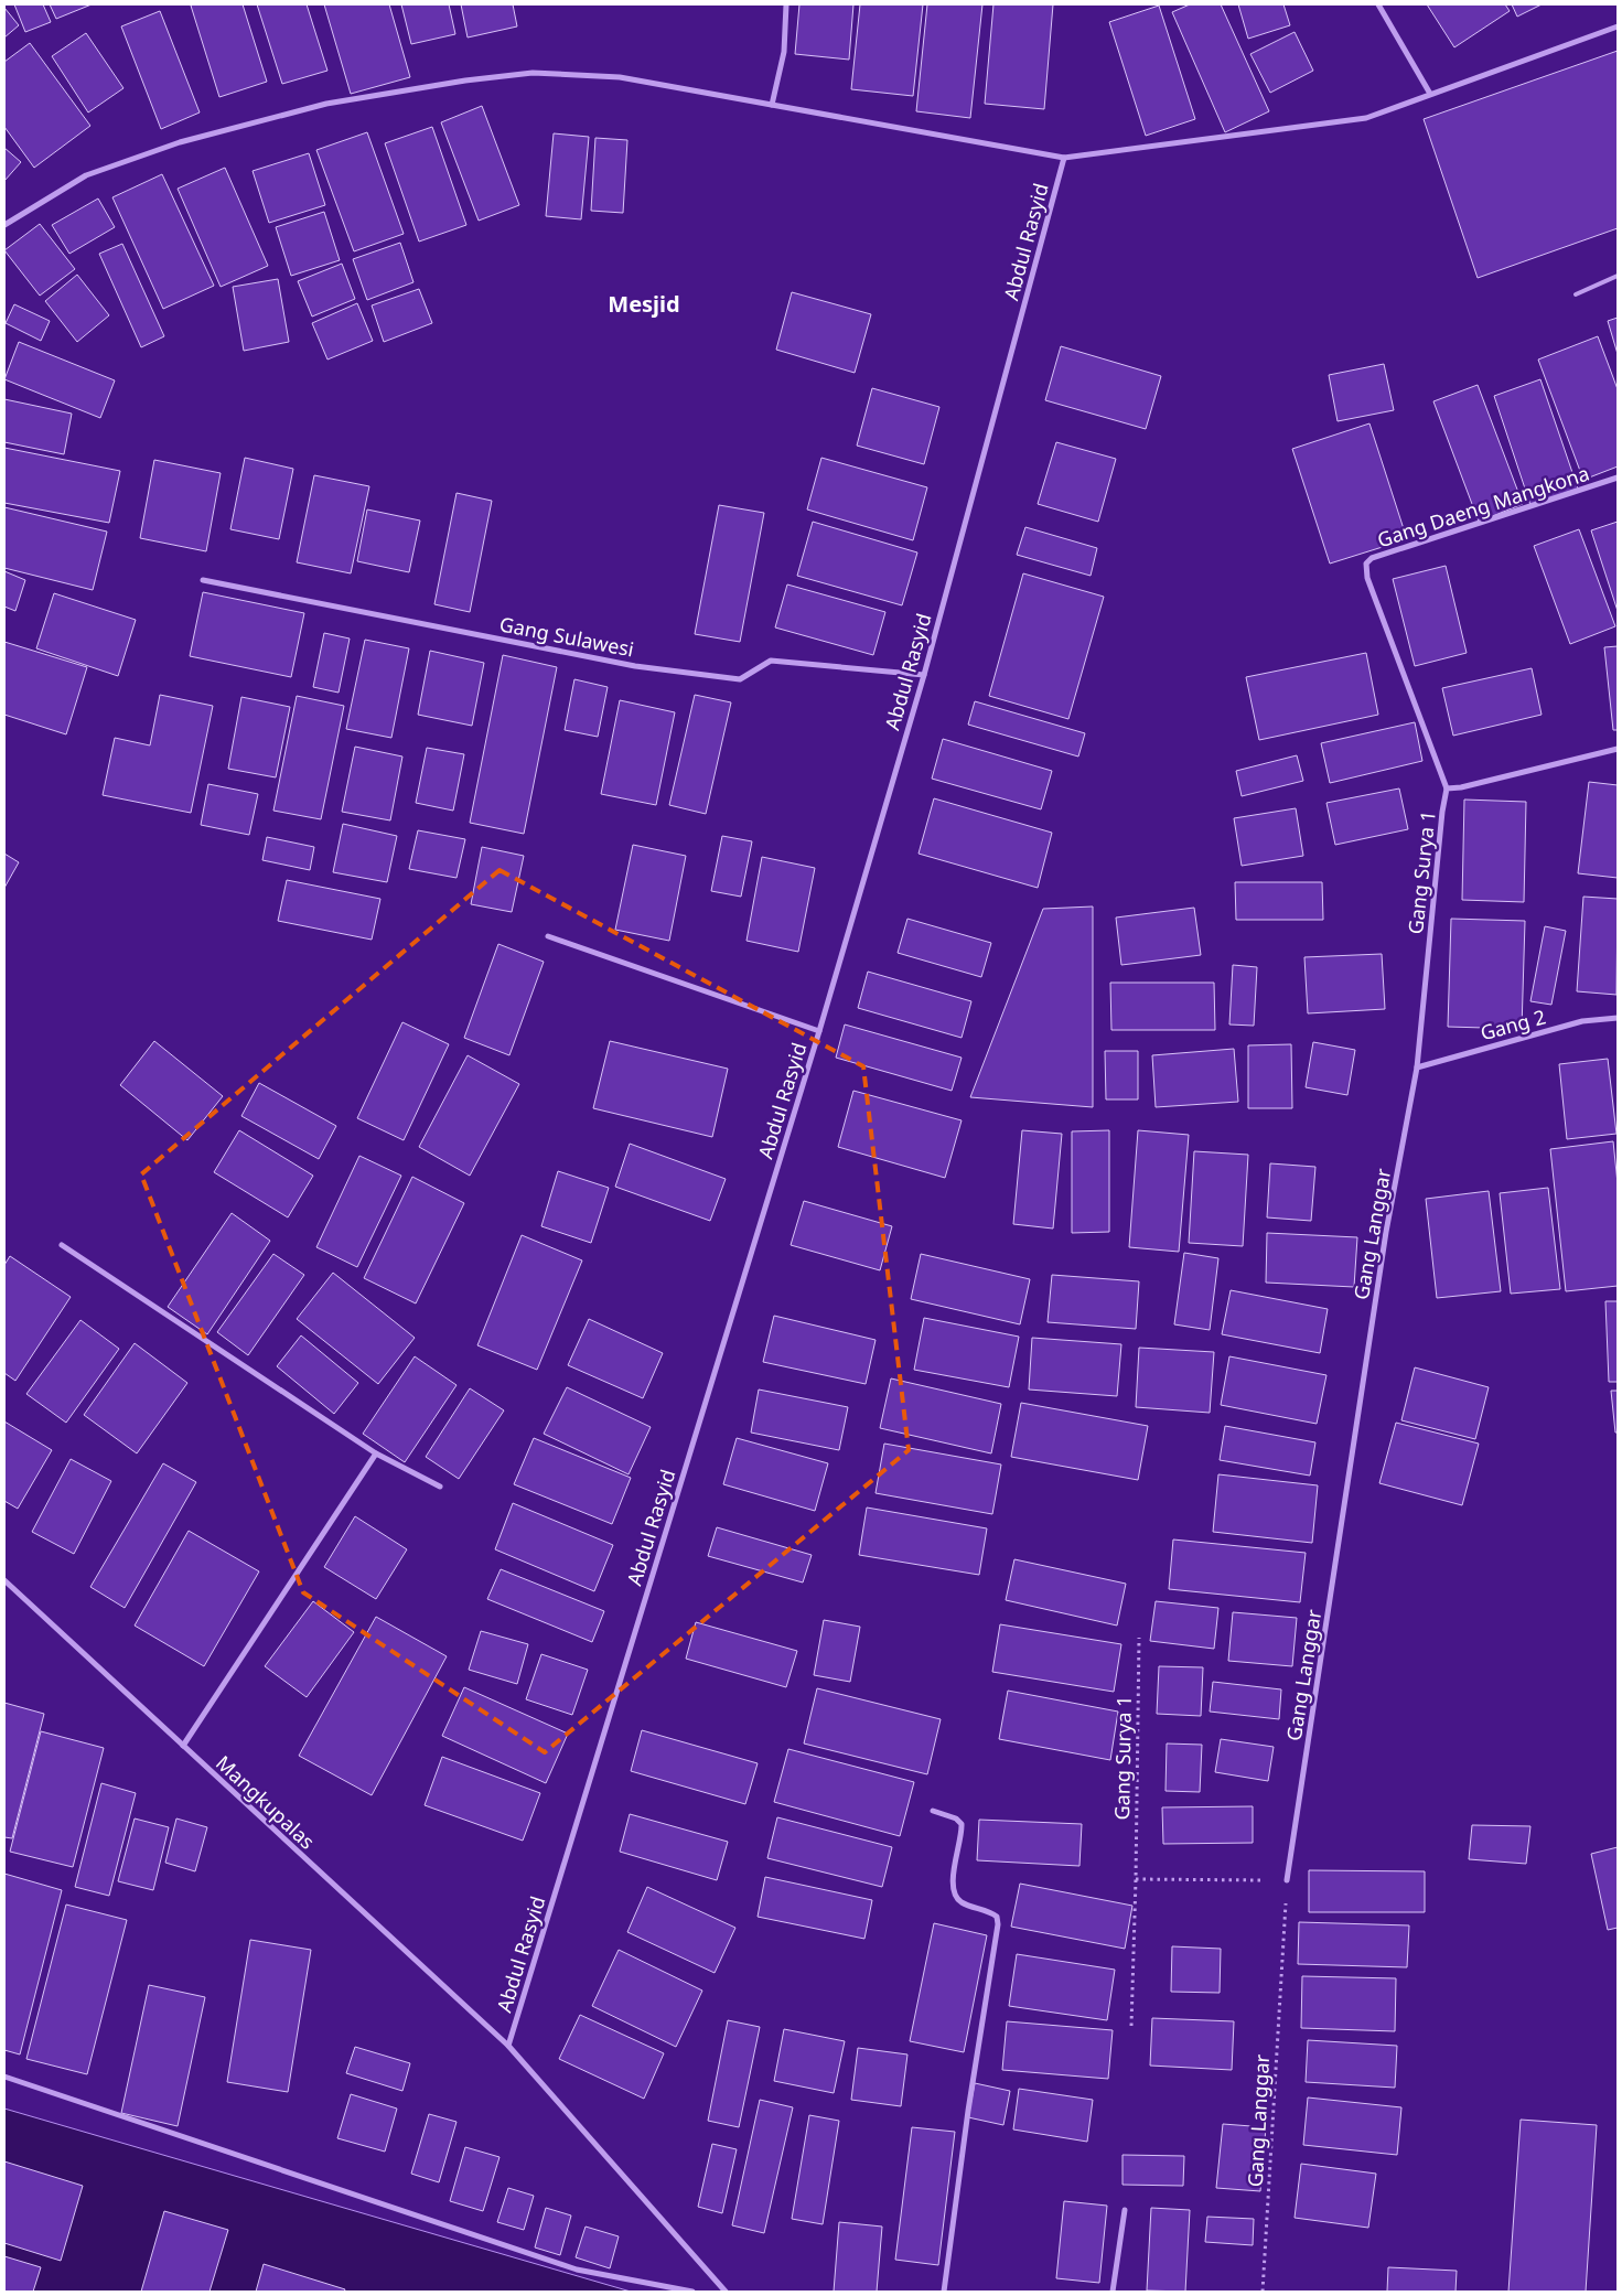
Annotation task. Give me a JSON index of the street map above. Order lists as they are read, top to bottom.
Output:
{
  "streets": {
    "street": [
      "Abdul Rasyid",
      "Gang Daeng Mangkona",
      "Gang Sulawesi",
      "Gang Surya 1",
      "Gang 2",
      "Gang Langgar",
      "Mangkupalas"
    ]
  },
  "crossings": [
    ["Abdul Rasyid", "Gang Sulawesi"],
    ["Abdul Rasyid", "Mangkupalas"],
    ["Gang Daeng Mangkona", "Gang Surya 1"],
    ["Gang Surya 1", "Gang 2"],
    ["Gang Surya 1", "Gang Langgar"],
    ["Gang 2", "Gang Langgar"]
  ],
  "districts": ["Mesjid"]
}
